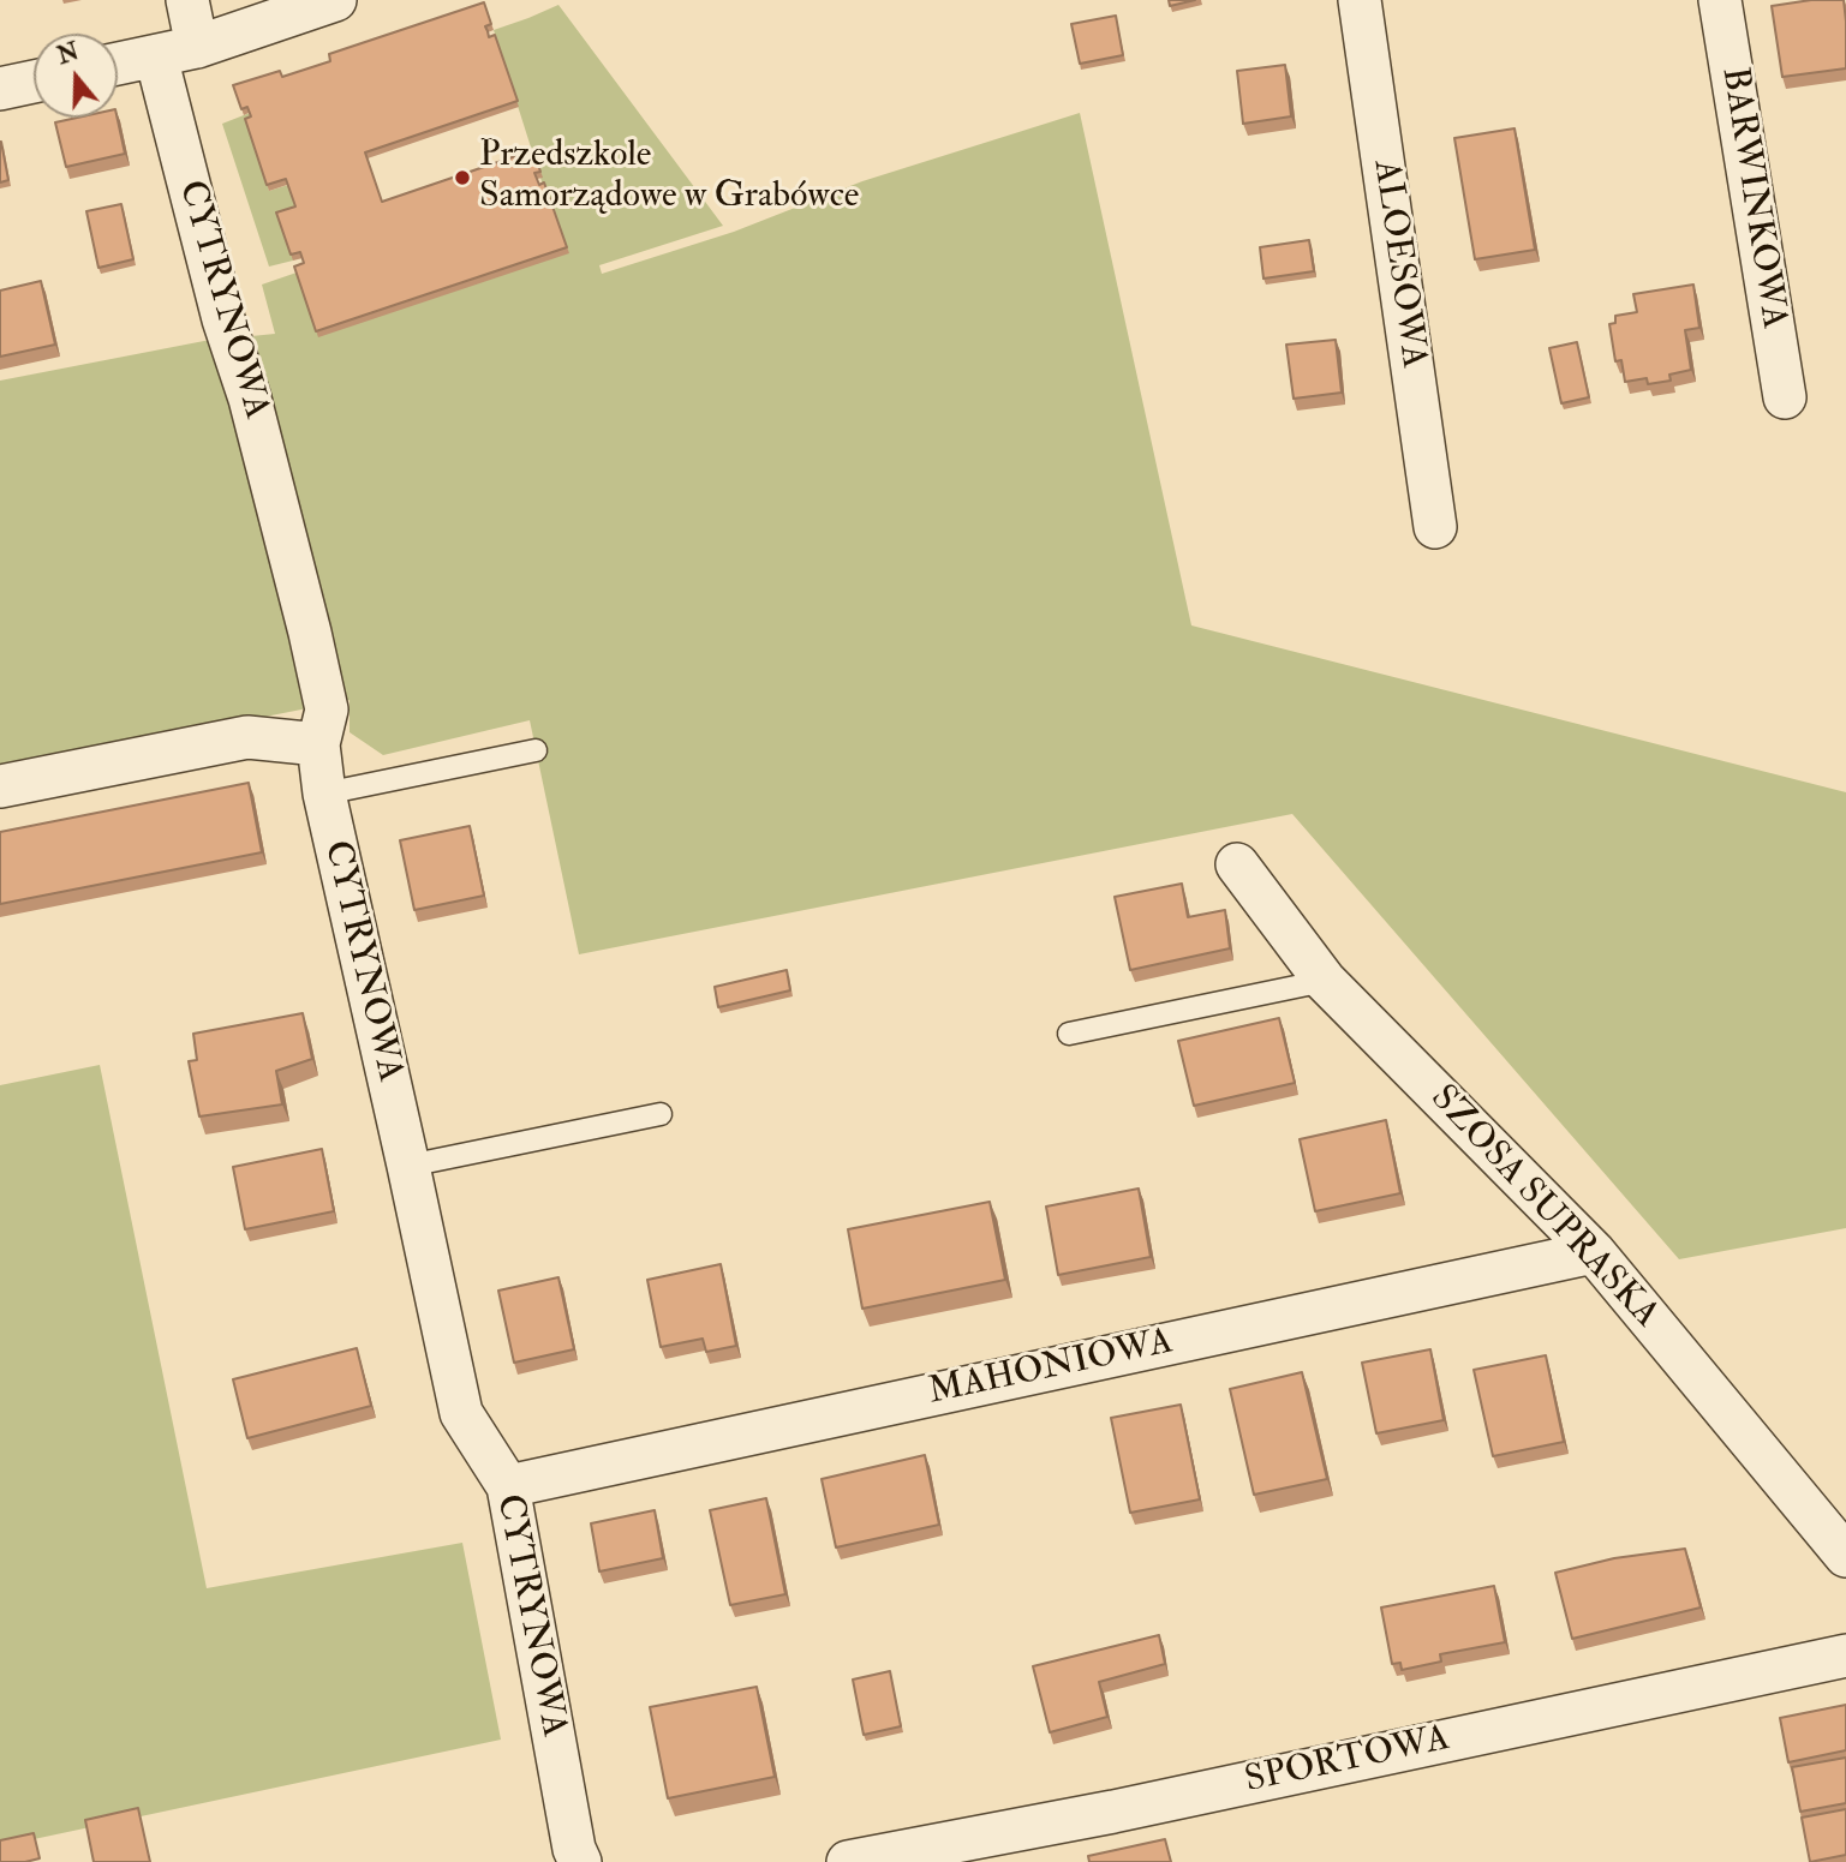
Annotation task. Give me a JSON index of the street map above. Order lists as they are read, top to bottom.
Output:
{
  "streets": {
    "street": [
      "BARWINKOWA",
      "ALOESOWA",
      "CYTRYNOWA",
      "SZOSA SUPRASKA",
      "MAHONIOWA",
      "SPORTOWA"
    ]
  },
  "crossings": [
    ["CYTRYNOWA", "MAHONIOWA"],
    ["SZOSA SUPRASKA", "MAHONIOWA"]
  ],
  "places": ["Przedszkole Samorządowe w Grabówce"],
  "north": "top"
}
